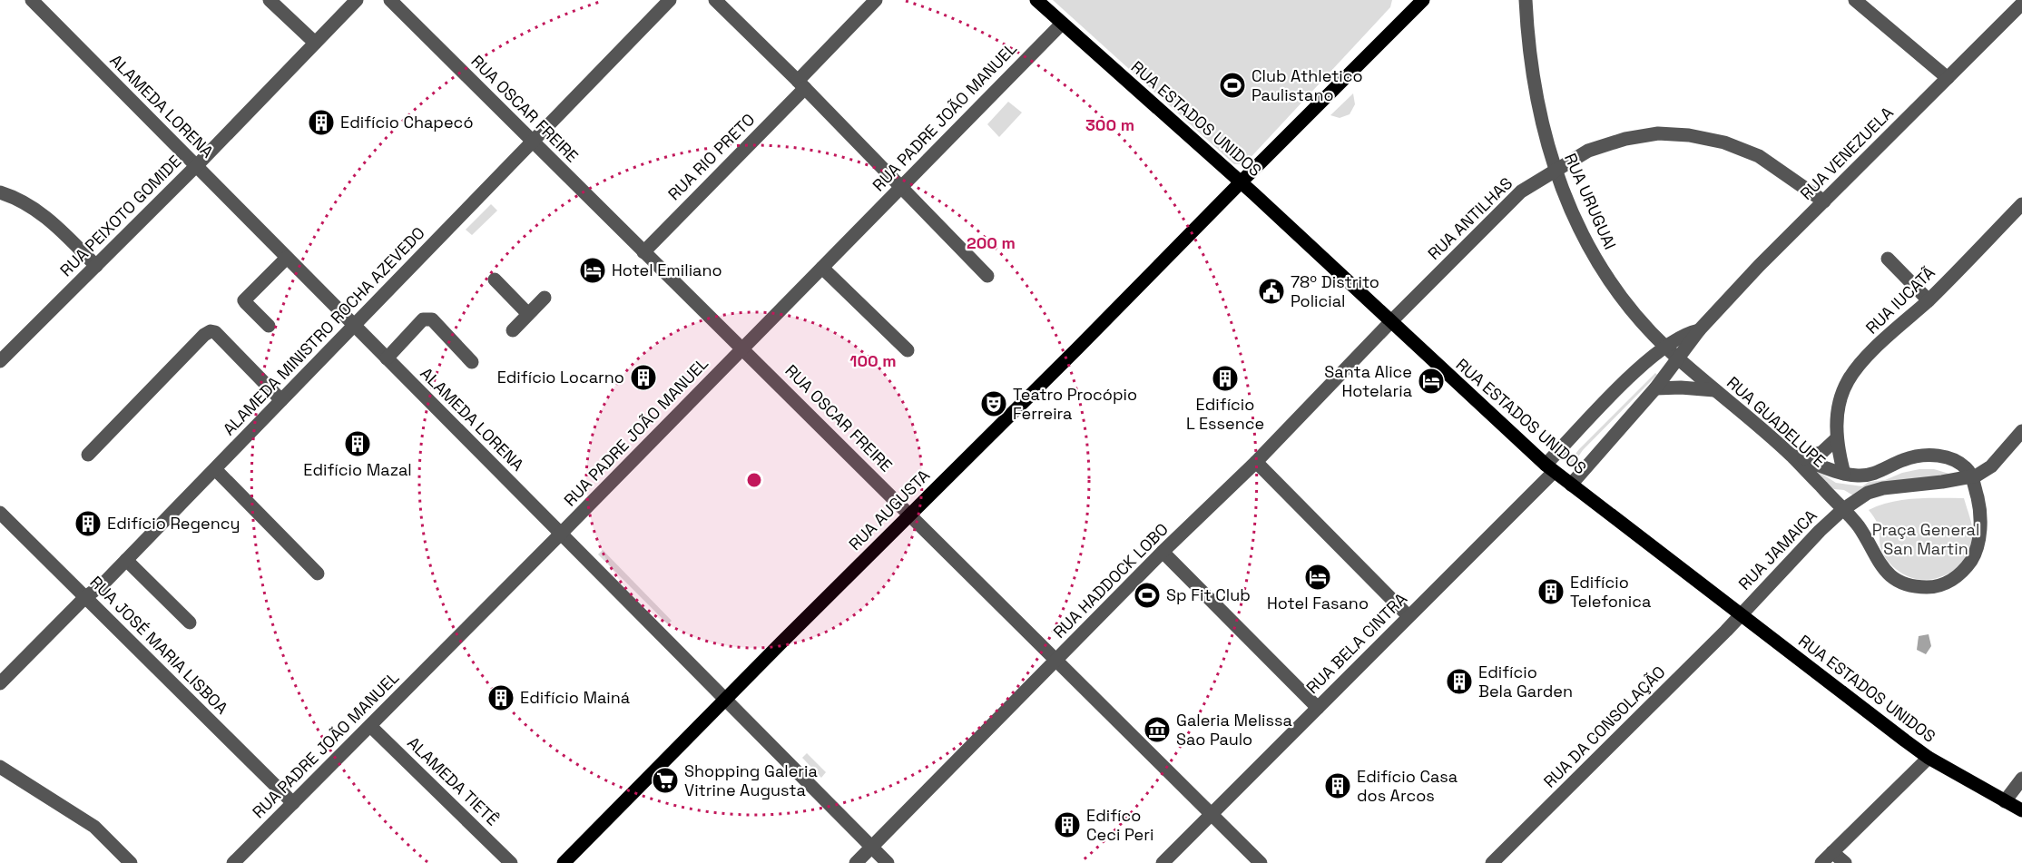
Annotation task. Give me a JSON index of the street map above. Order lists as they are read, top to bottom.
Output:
{
  "streets": {
    "main road": ["RUA ESTADOS UNIDOS", "RUA AUGUSTA"],
    "street": [
      "ALAMEDA LORENA",
      "RUA OSCAR FREIRE",
      "RUA PADRE JOÃO MANUEL",
      "RUA VENEZUELA",
      "RUA RIO PRETO",
      "RUA URUGUAI",
      "RUA PEIXOTO GOMIDE",
      "RUA ANTILHAS",
      "RUA IUCATÃ",
      "ALAMEDA MINISTRO ROCHA AZEVEDO",
      "RUA GUADELUPE",
      "RUA JAMAICA",
      "RUA HADDOCK LOBO",
      "RUA BELA CINTRA",
      "RUA JOSÉ MARIA LISBOA",
      "RUA DA CONSOLAÇÃO",
      "ALAMEDA TIETÊ"
    ]
  },
  "crossings": [
    ["ALAMEDA LORENA", "RUA PADRE JOÃO MANUEL"],
    ["ALAMEDA LORENA", "RUA PEIXOTO GOMIDE"],
    ["ALAMEDA LORENA", "ALAMEDA MINISTRO ROCHA AZEVEDO"],
    ["ALAMEDA LORENA", "RUA AUGUSTA"],
    ["ALAMEDA LORENA", "RUA HADDOCK LOBO"],
    ["RUA OSCAR FREIRE", "RUA PADRE JOÃO MANUEL"],
    ["RUA OSCAR FREIRE", "RUA RIO PRETO"],
    ["RUA OSCAR FREIRE", "ALAMEDA MINISTRO ROCHA AZEVEDO"],
    ["RUA OSCAR FREIRE", "RUA AUGUSTA"],
    ["RUA OSCAR FREIRE", "RUA HADDOCK LOBO"],
    ["RUA OSCAR FREIRE", "RUA BELA CINTRA"],
    ["RUA PADRE JOÃO MANUEL", "RUA ESTADOS UNIDOS"],
    ["RUA PADRE JOÃO MANUEL", "RUA JOSÉ MARIA LISBOA"],
    ["RUA PADRE JOÃO MANUEL", "ALAMEDA TIETÊ"],
    ["RUA ESTADOS UNIDOS", "RUA VENEZUELA"],
    ["RUA ESTADOS UNIDOS", "RUA ANTILHAS"],
    ["RUA ESTADOS UNIDOS", "RUA AUGUSTA"],
    ["RUA ESTADOS UNIDOS", "RUA JAMAICA"],
    ["RUA ESTADOS UNIDOS", "RUA HADDOCK LOBO"],
    ["RUA ESTADOS UNIDOS", "RUA BELA CINTRA"],
    ["RUA ESTADOS UNIDOS", "RUA DA CONSOLAÇÃO"],
    ["RUA VENEZUELA", "RUA URUGUAI"],
    ["RUA VENEZUELA", "RUA ANTILHAS"],
    ["RUA VENEZUELA", "RUA GUADELUPE"],
    ["RUA VENEZUELA", "RUA BELA CINTRA"],
    ["RUA URUGUAI", "RUA ANTILHAS"],
    ["RUA URUGUAI", "RUA GUADELUPE"],
    ["RUA ANTILHAS", "RUA HADDOCK LOBO"],
    ["ALAMEDA MINISTRO ROCHA AZEVEDO", "RUA JOSÉ MARIA LISBOA"],
    ["RUA GUADELUPE", "RUA JAMAICA"],
    ["RUA JAMAICA", "RUA DA CONSOLAÇÃO"]
  ],
  "parks": ["Praça General San Martin"],
  "places": {
    "sports": ["Club Athletico Paulistano", "Sp Fit Club"],
    "building": [
      "Edifício Chapecó",
      "Edifício Locarno",
      "Edifício L Essence",
      "Edifício Mazal",
      "Edifício Regency",
      "Edifício Telefonica",
      "Edifício Bela Garden",
      "Edifício Mainá",
      "Edifício Casa dos Arcos",
      "Edifíco Ceci Peri"
    ],
    "hotel": ["Hotel Emiliano", "Santa Alice Hotelaria", "Hotel Fasano"],
    "public building": ["78º Distrito Policial"],
    "theatre": ["Teatro Procópio Ferreira"],
    "museum": ["Galeria Melissa Sao Paulo"],
    "supermarket": ["Shopping Galeria Vitrine Augusta"]
  },
  "rings": ["300 m", "200 m", "100 m"]
}
